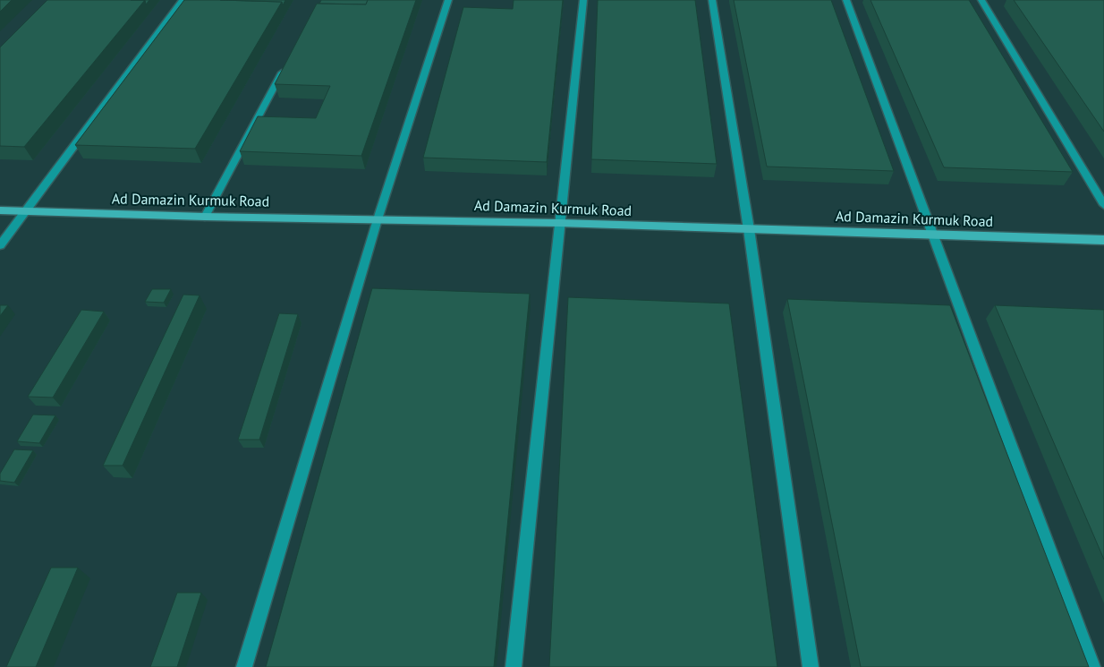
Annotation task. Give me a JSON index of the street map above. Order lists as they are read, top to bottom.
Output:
{
  "streets": {
    "highway": ["Ad Damazin Kurmuk Road"]
  }
}
